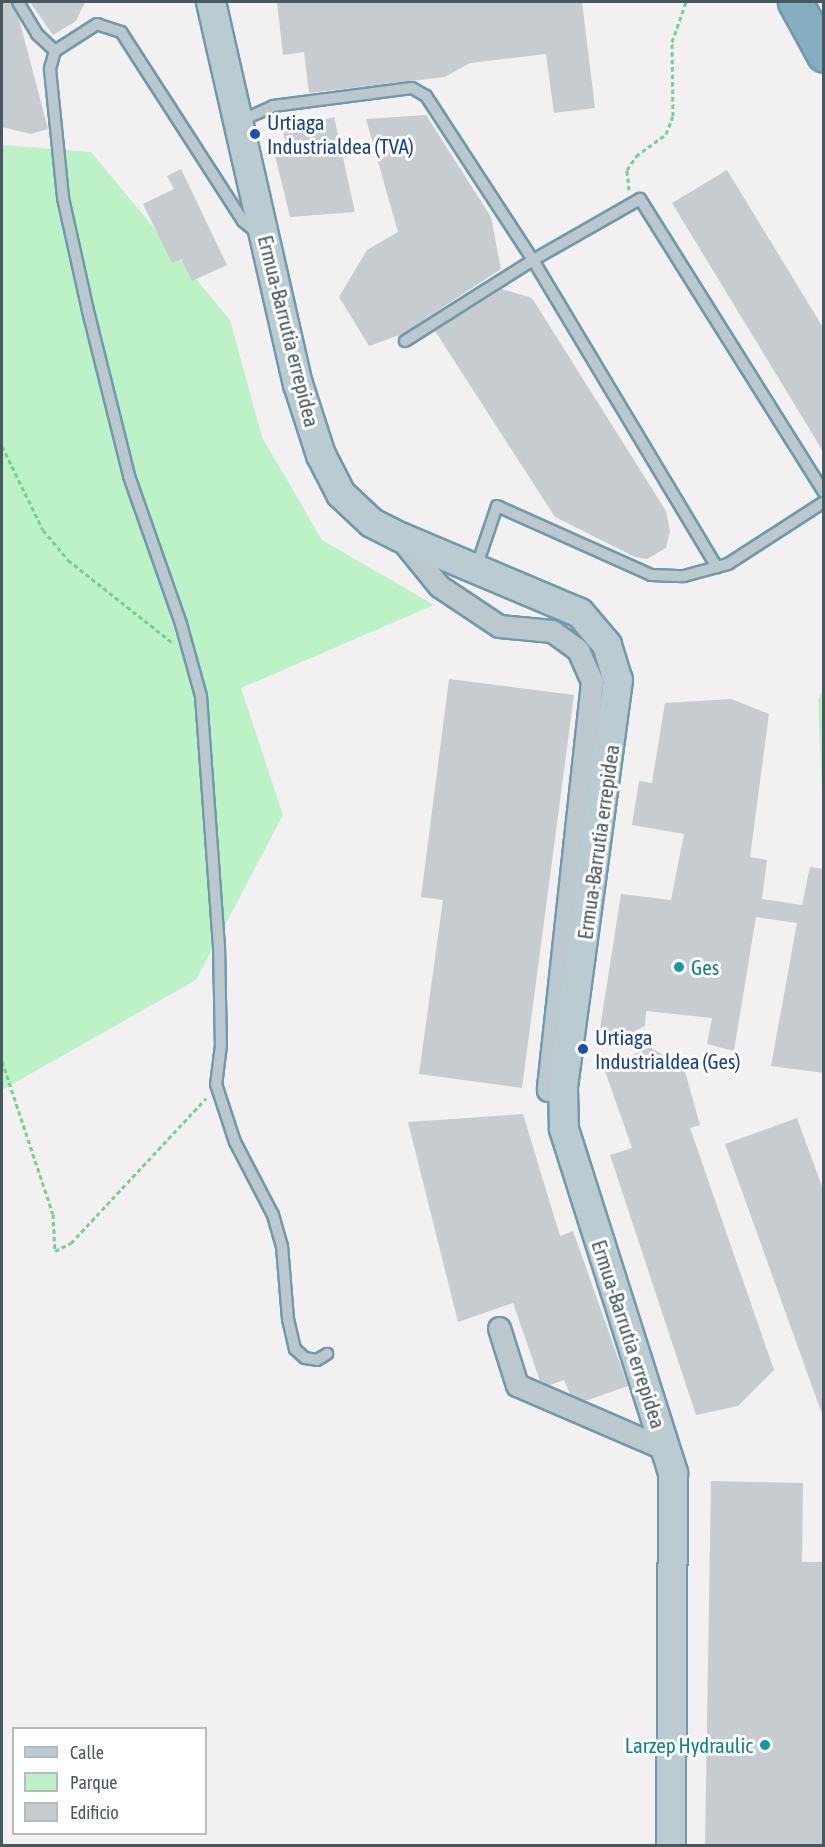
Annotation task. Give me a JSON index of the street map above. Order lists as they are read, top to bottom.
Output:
{
  "streets": {
    "street": ["Ermua-Barrutia errepidea"]
  },
  "places": [
    "Urtiaga Industrialdea (TVA)",
    "Ges",
    "Urtiaga Industrialdea (Ges)",
    "Larzep Hydraulic"
  ],
  "legend": ["Calle", "Parque", "Edificio"]
}
